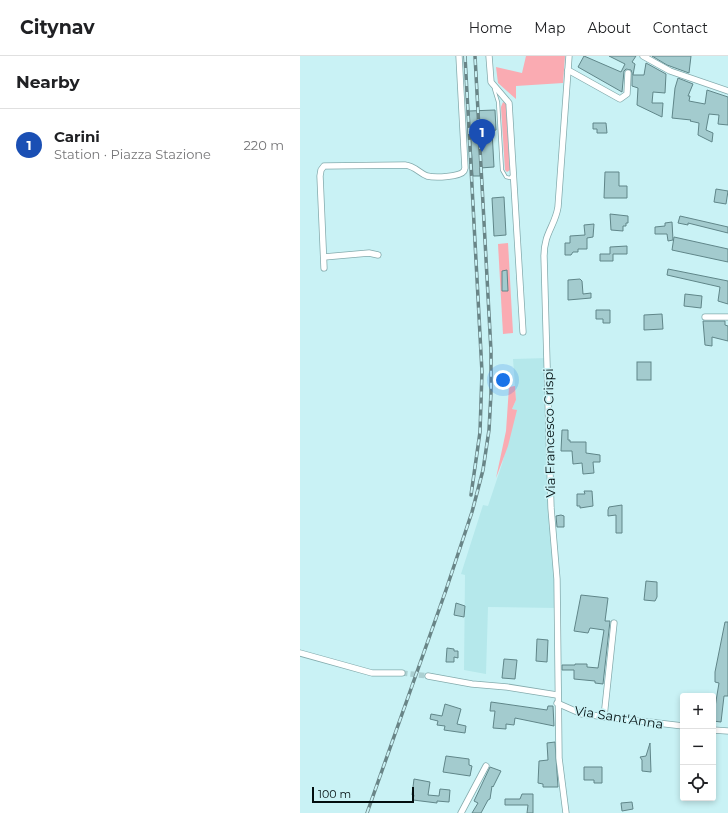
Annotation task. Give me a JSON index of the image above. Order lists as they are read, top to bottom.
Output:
{
  "streets": {
    "street": ["Via Francesco Crispi", "Via Sant'Anna"]
  },
  "crossings": [
    ["Via Francesco Crispi", "Via Sant'Anna"]
  ],
  "scale_bar": "100 m",
  "page": {
    "header": "Citynav",
    "nav": [
      "Home",
      "Map",
      "About",
      "Contact"
    ],
    "heading": "Nearby",
    "list": [
      {
        "mark": "1",
        "name": "Carini",
        "note": "Station · Piazza Stazione",
        "value": "220 m"
      }
    ],
    "pins": "1",
    "map_buttons": ["+", "−"],
    "scale": "100 m"
  }
}
